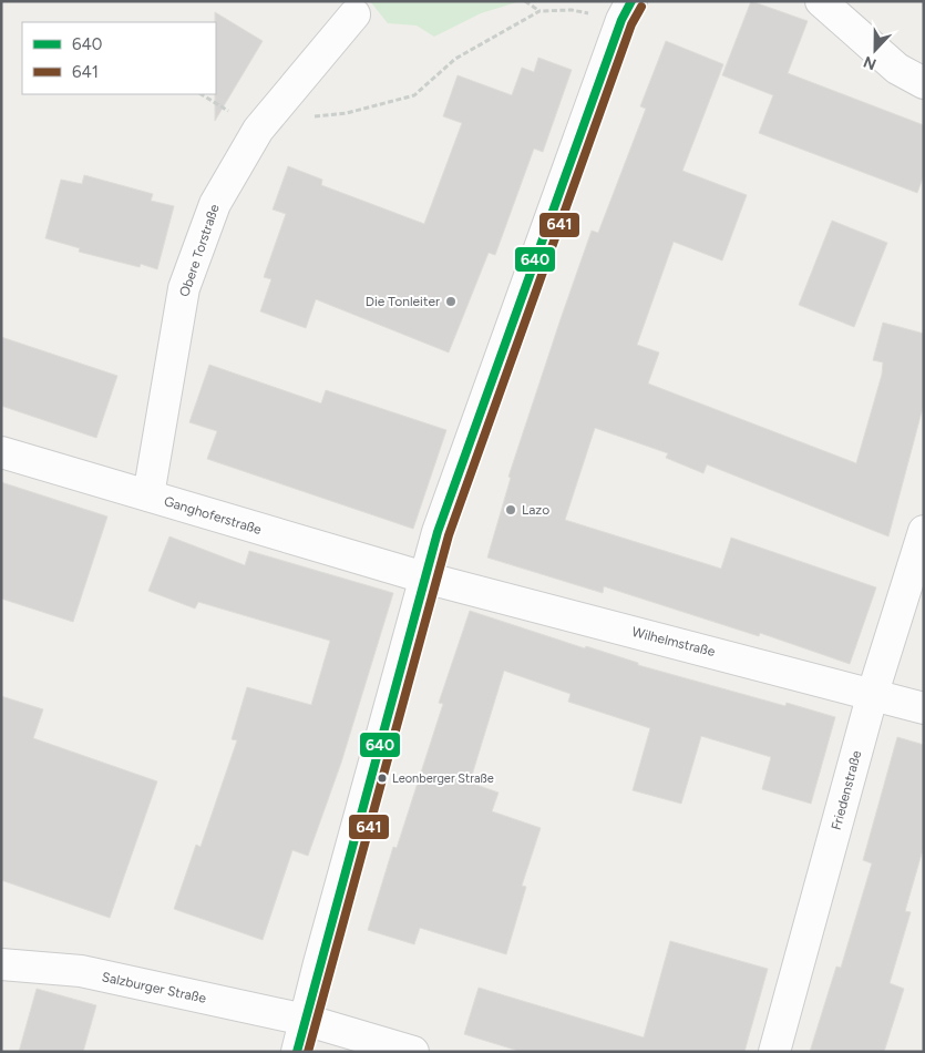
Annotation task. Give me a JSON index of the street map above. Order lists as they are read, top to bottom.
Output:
{
  "streets": {
    "street": [
      "Obere Torstraße",
      "Ganghoferstraße",
      "Wilhelmstraße",
      "Friedenstraße",
      "Salzburger Straße"
    ]
  },
  "crossings": [
    ["Obere Torstraße", "Ganghoferstraße"],
    ["Ganghoferstraße", "Wilhelmstraße"],
    ["Wilhelmstraße", "Friedenstraße"]
  ],
  "places": ["Die Tonleiter", "Lazo", "Leonberger Straße"],
  "lines": ["transit line 640", "transit line 641"],
  "legend": ["640", "641"],
  "north": "bottom"
}
